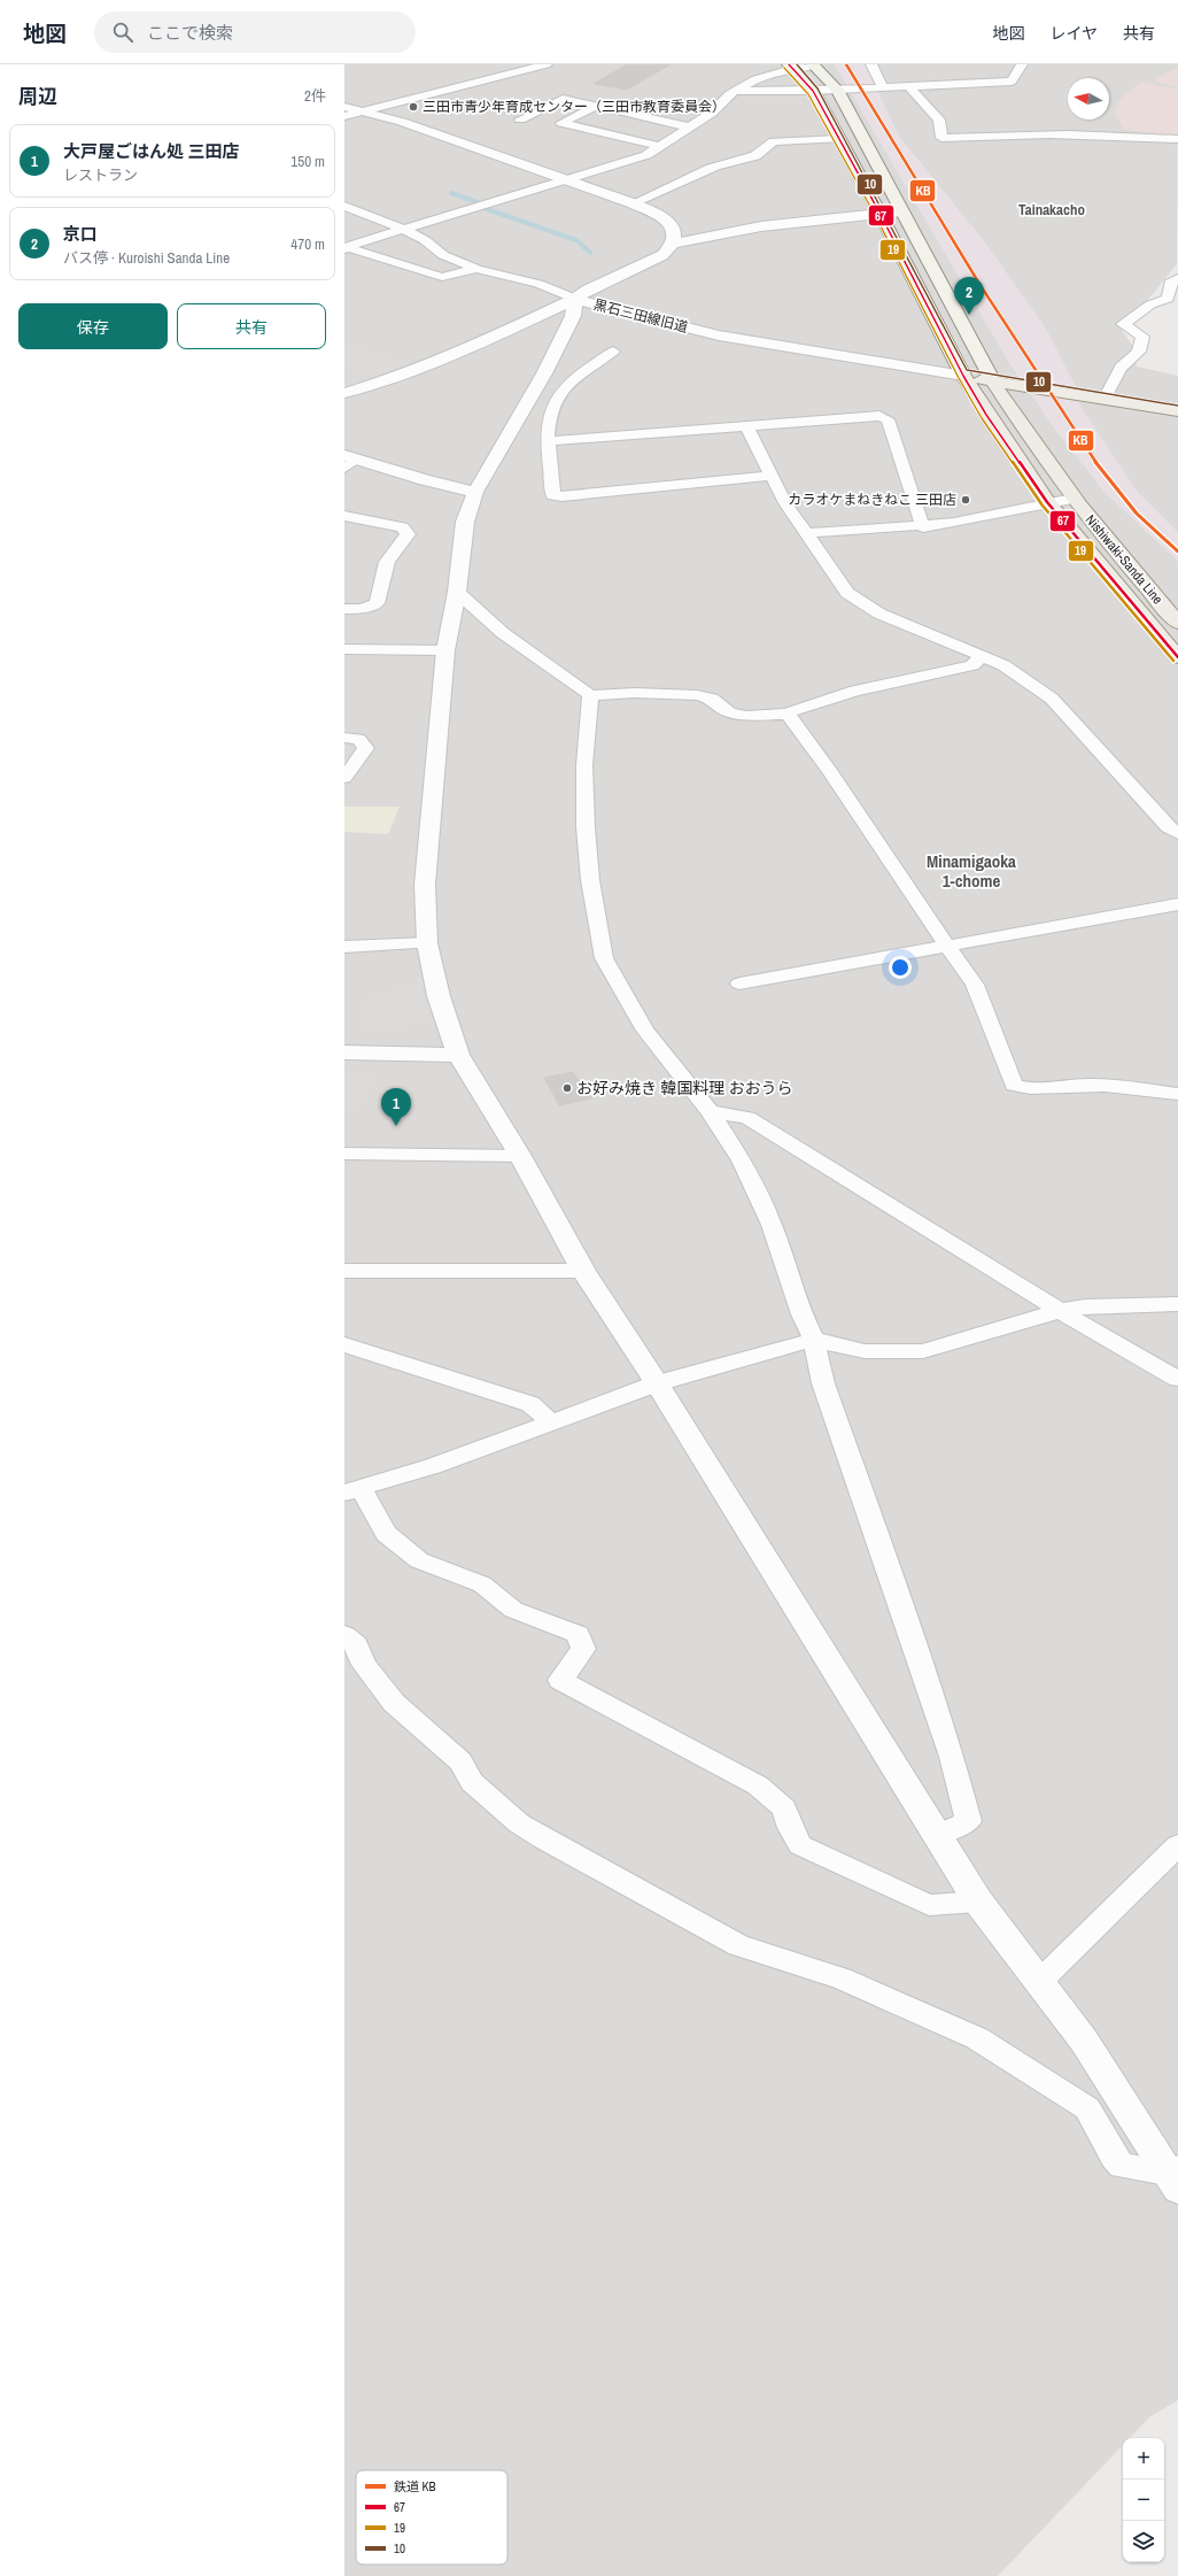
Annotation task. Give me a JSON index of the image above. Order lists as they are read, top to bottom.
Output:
{
  "streets": {
    "main road": ["Nishiwaki-Sanda Line"],
    "street": ["黒石三田線旧道"]
  },
  "crossings": [
    ["黒石三田線旧道", "Nishiwaki-Sanda Line"]
  ],
  "districts": ["Tainakacho", "Minamigaoka 1-chome"],
  "places": ["三田市青少年育成センター（三田市教育委員会）", "カラオケまねきねこ 三田店", "お好み焼き 韓国料理 おおうら"],
  "lines": [
    "rail line KB",
    "transit line 67",
    "transit line 10",
    "transit line 19"
  ],
  "legend": [
    "鉄道 KB",
    "67",
    "19",
    "10"
  ],
  "north": "left",
  "page": {
    "header": "地図",
    "search": "ここで検索",
    "nav": ["地図", "レイヤ", "共有"],
    "heading": ["周辺", "2件"],
    "list": [
      {
        "mark": "1",
        "name": "大戸屋ごはん処 三田店",
        "note": "レストラン",
        "value": "150 m"
      },
      {
        "mark": "2",
        "name": "京口",
        "note": "バス停 · Kuroishi Sanda Line",
        "value": "470 m"
      }
    ],
    "pins": ["2", "1"],
    "buttons": ["保存", "共有"],
    "map_buttons": ["+", "−"]
  }
}
